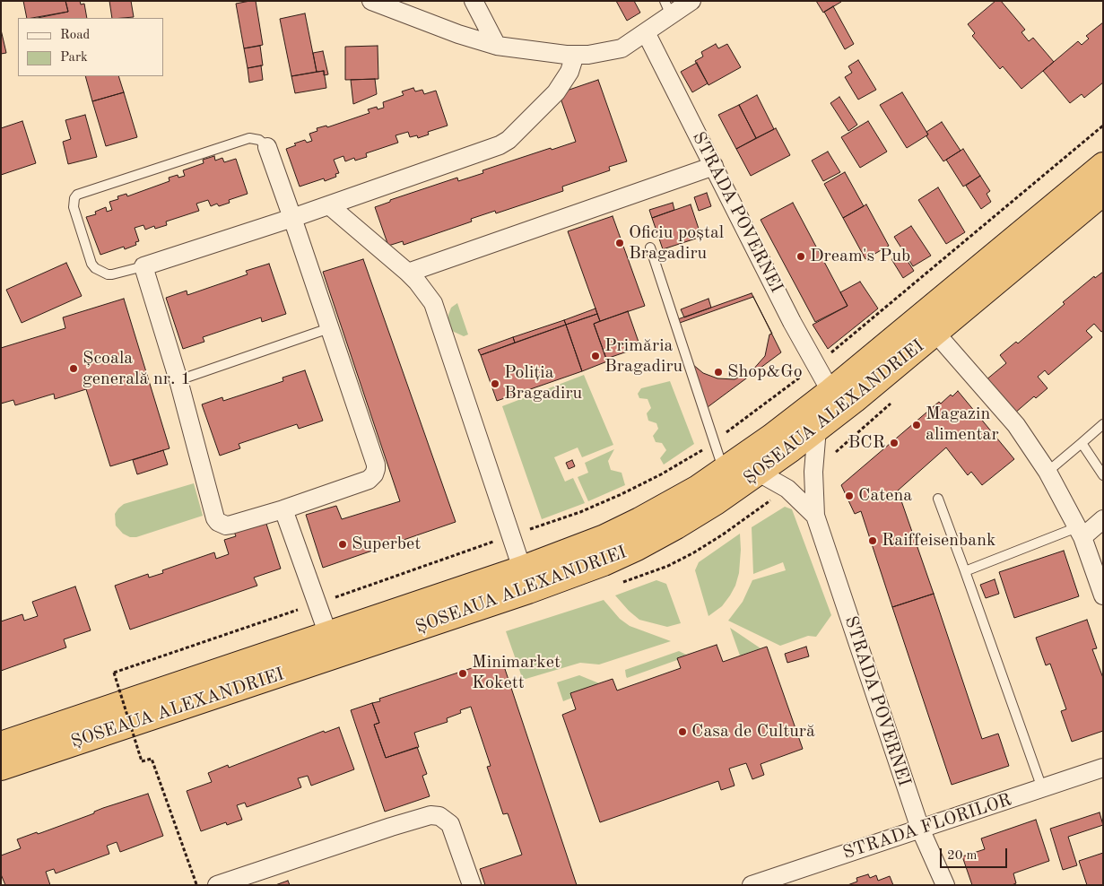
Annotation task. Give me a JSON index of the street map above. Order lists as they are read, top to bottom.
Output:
{
  "streets": {
    "highway": ["ȘOSEAUA ALEXANDRIEI"],
    "street": ["STRADA POVERNEI", "STRADA FLORILOR"]
  },
  "crossings": [
    ["STRADA POVERNEI", "ȘOSEAUA ALEXANDRIEI"],
    ["STRADA POVERNEI", "STRADA FLORILOR"]
  ],
  "places": [
    "Oficiu poștal Bragadiru",
    "Dream's Pub",
    "Primăria Bragadiru",
    "Școala generală nr. 1",
    "Shop&Go",
    "Poliția Bragadiru",
    "Magazin alimentar",
    "BCR",
    "Catena",
    "Raiffeisenbank",
    "Superbet",
    "Minimarket Kokett",
    "Casa de Cultură"
  ],
  "legend": ["Road", "Park"],
  "scale_bar": "20 m"
}
